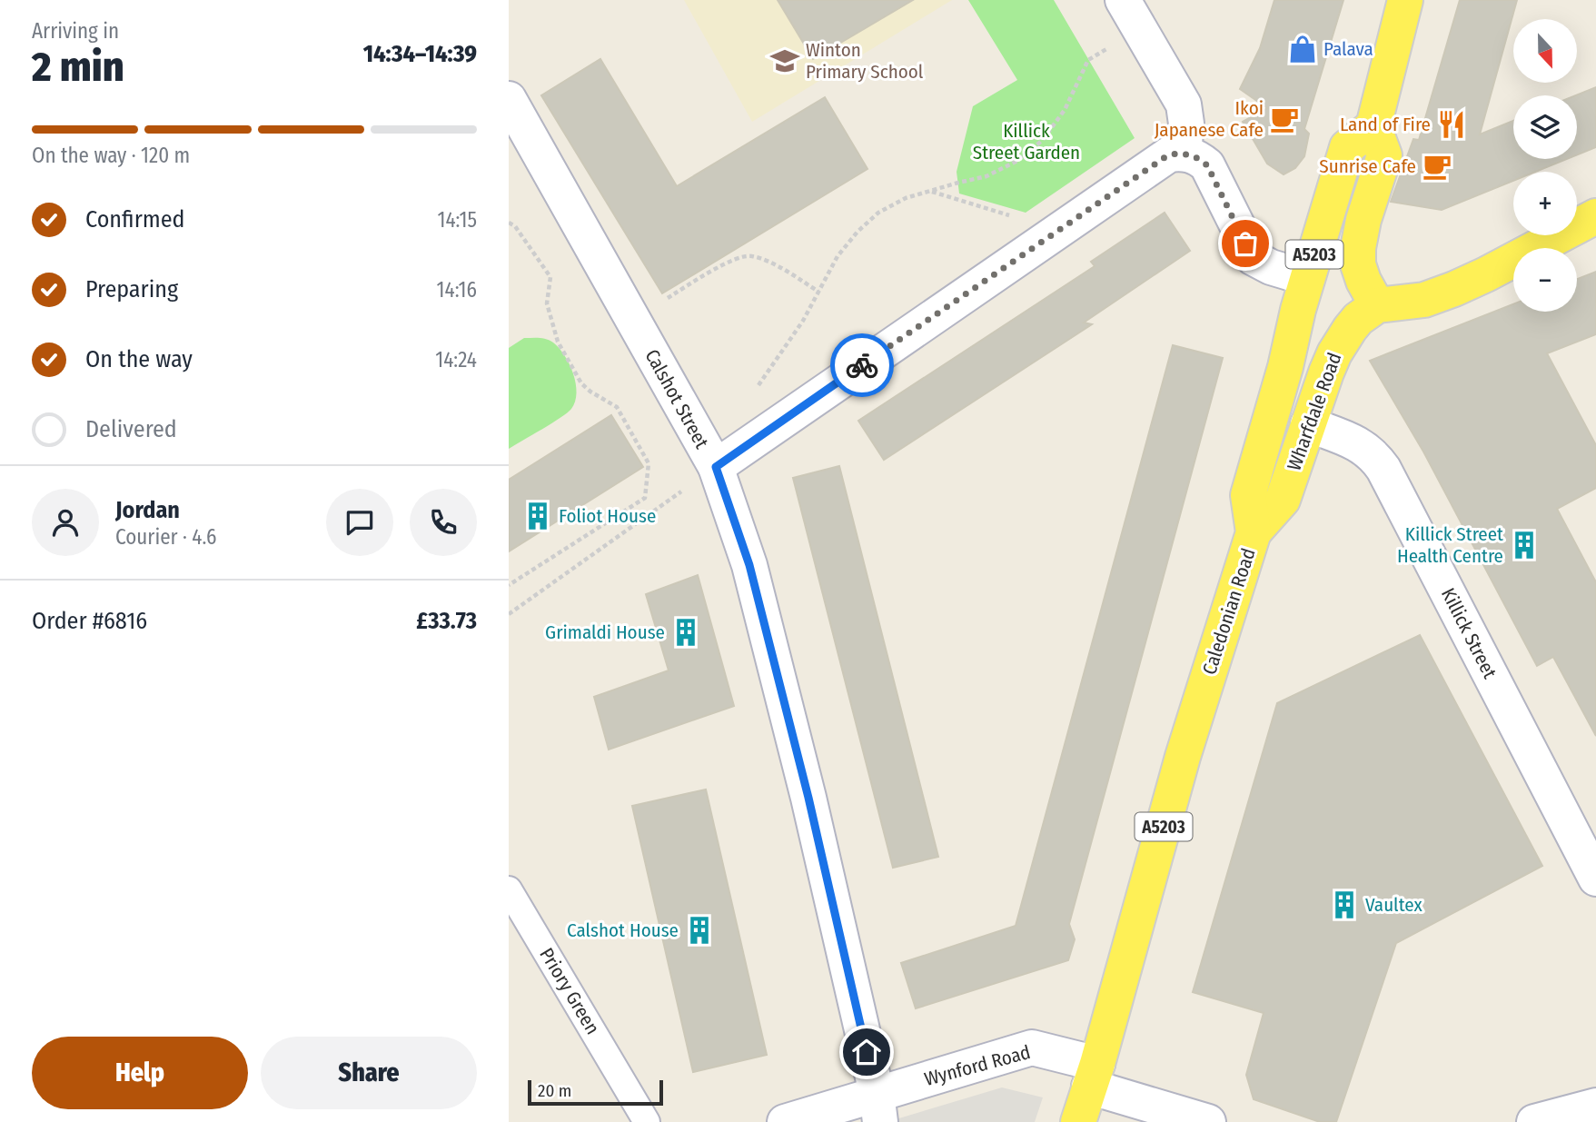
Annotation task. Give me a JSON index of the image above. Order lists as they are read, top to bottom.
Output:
{
  "streets": {
    "main road": ["A5203", "Wharfdale Road", "Caledonian Road"],
    "street": ["Calshot Street", "Killick Street", "Wynford Road"],
    "lane": ["Priory Green"]
  },
  "crossings": [
    ["A5203", "Wharfdale Road"],
    ["A5203", "Caledonian Road"],
    ["Calshot Street", "Wynford Road"],
    ["Wharfdale Road", "Caledonian Road"],
    ["Wharfdale Road", "Killick Street"],
    ["Caledonian Road", "Wynford Road"]
  ],
  "parks": ["Killick Street Garden"],
  "places": {
    "shop": ["Palava"],
    "school or university": ["Winton Primary School"],
    "cafe": ["Ikoi Japanese Cafe", "Sunrise Cafe"],
    "restaurant": ["Land of Fire"],
    "building": [
      "Foliot House",
      "Killick Street Health Centre",
      "Grimaldi House",
      "Vaultex",
      "Calshot House"
    ]
  },
  "scale_bar": "20 m",
  "north": "bottom",
  "page": {
    "heading": ["2 min", "Arriving in", "14:34–14:39"],
    "panel": [
      "Jordan",
      "Courier · 4.6",
      "Order #6816",
      "£33.73"
    ],
    "map_buttons": ["+", "−"],
    "bar": "On the way · 120 m",
    "list": [
      ["Confirmed", "14:15"],
      ["Preparing", "14:16"],
      ["On the way", "14:24"],
      "Delivered"
    ],
    "buttons": ["Help", "Share"],
    "scale": "20 m"
  }
}
